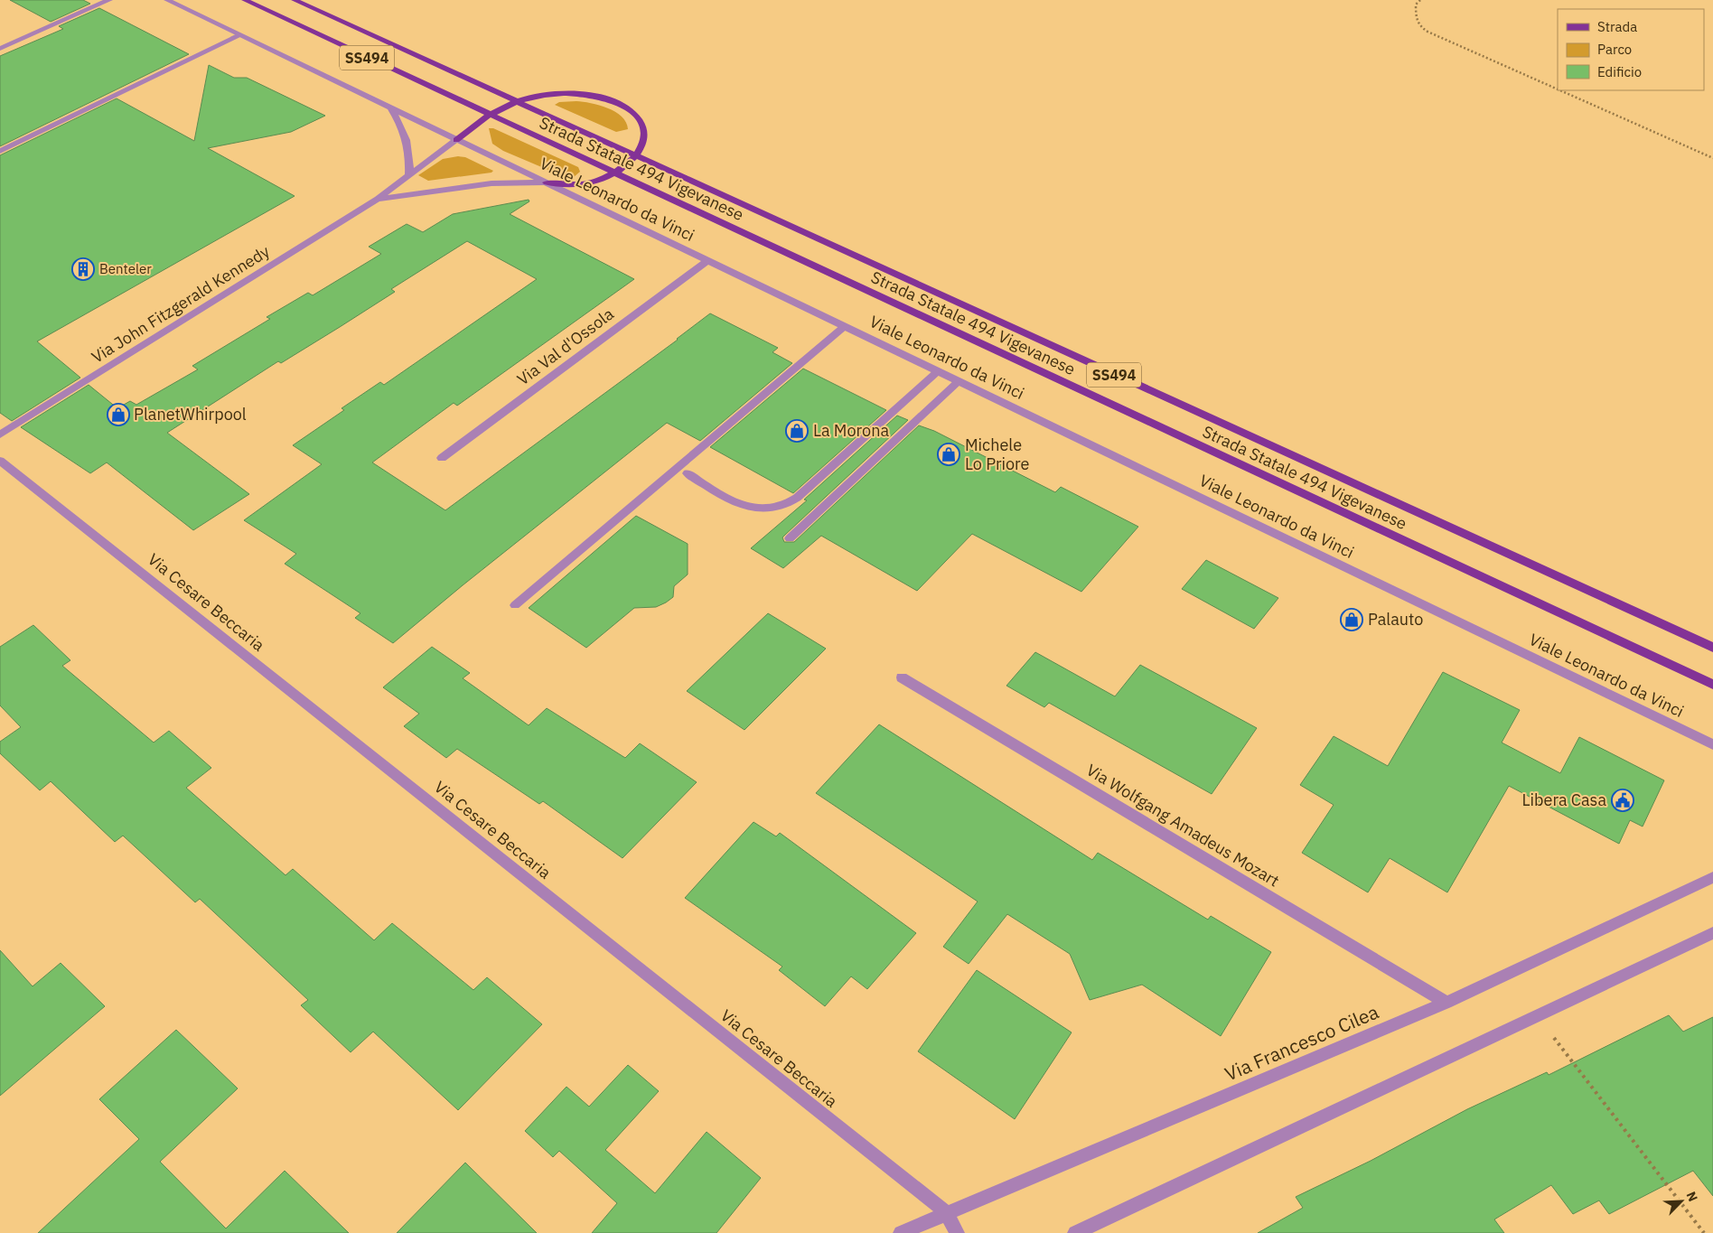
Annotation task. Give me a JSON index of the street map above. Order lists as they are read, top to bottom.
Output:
{
  "streets": {
    "main road": ["SS494", "Strada Statale 494 Vigevanese"],
    "street": [
      "Viale Leonardo da Vinci",
      "Via John Fitzgerald Kennedy",
      "Via Val d'Ossola",
      "Via Cesare Beccaria",
      "Via Wolfgang Amadeus Mozart",
      "Via Francesco Cilea"
    ]
  },
  "crossings": [
    ["Viale Leonardo da Vinci", "Via John Fitzgerald Kennedy"],
    ["Viale Leonardo da Vinci", "Via Val d'Ossola"],
    ["Via Cesare Beccaria", "Via Francesco Cilea"],
    ["Via Wolfgang Amadeus Mozart", "Via Francesco Cilea"]
  ],
  "places": {
    "building": ["Benteler"],
    "shop": [
      "PlanetWhirpool",
      "La Morona",
      "Michele Lo Priore",
      "Palauto"
    ],
    "public building": ["Libera Casa"]
  },
  "legend": ["Strada", "Parco", "Edificio"],
  "north": "top right"
}
